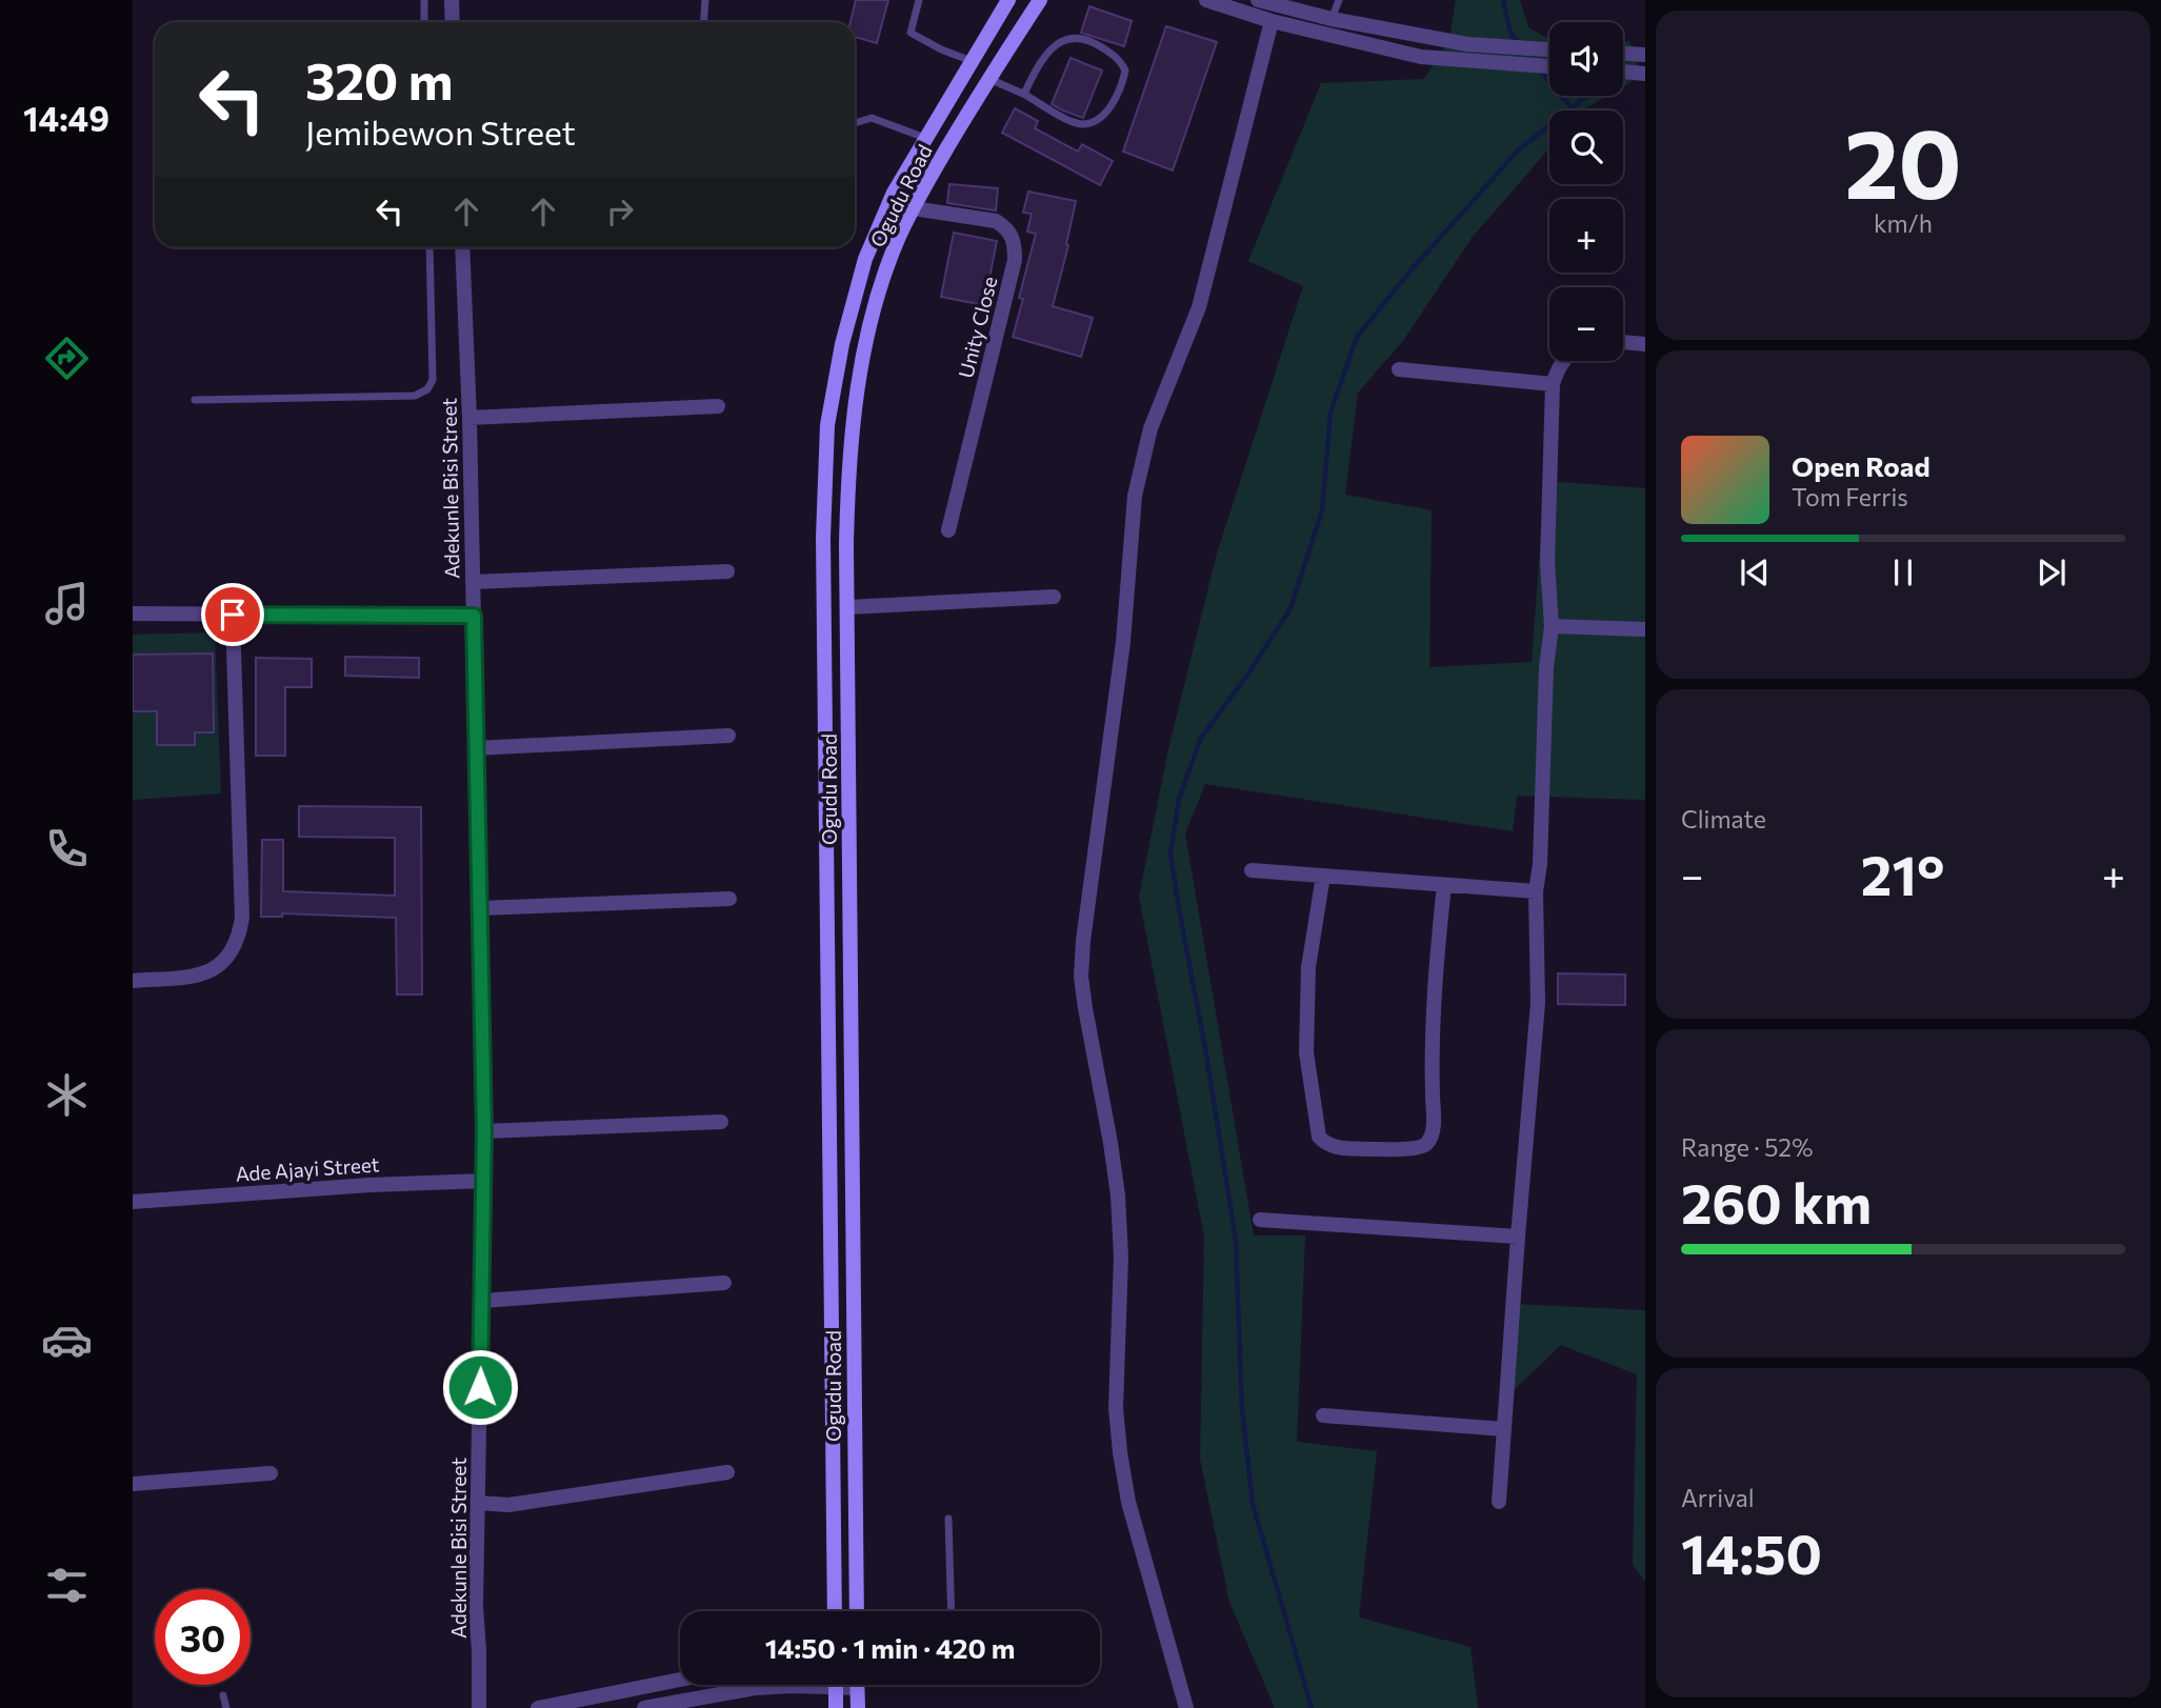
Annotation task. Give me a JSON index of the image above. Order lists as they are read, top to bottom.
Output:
{
  "streets": {
    "main road": ["Ogudu Road"],
    "street": ["Unity Close", "Adekunle Bisi Street", "Ade Ajayi Street"]
  },
  "crossings": [
    ["Ogudu Road", "Unity Close"],
    ["Adekunle Bisi Street", "Ade Ajayi Street"]
  ],
  "page": {
    "tabs": "14:49",
    "tile": [
      ["20", "km/h"],
      "Climate",
      ["Range · 52%", "260 km"],
      ["Arrival", "14:50"]
    ],
    "map_buttons": ["+", "−"],
    "turn": ["320 m", "Jemibewon Street"],
    "song": ["Open Road", "Tom Ferris"],
    "heat": ["−", "21°", "+"],
    "limit": "30",
    "trip": "14:50 · 1 min · 420 m"
  }
}
